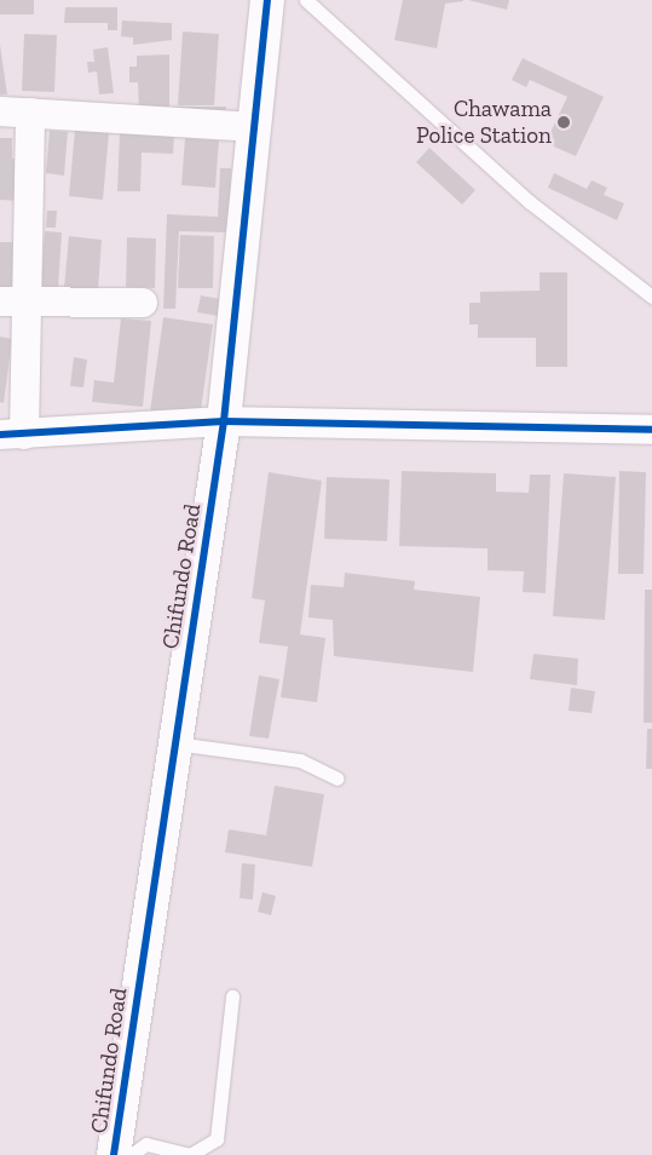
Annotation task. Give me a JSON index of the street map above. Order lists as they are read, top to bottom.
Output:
{
  "streets": {
    "street": ["Chifundo Road"]
  },
  "places": ["Chawama Police Station"]
}
